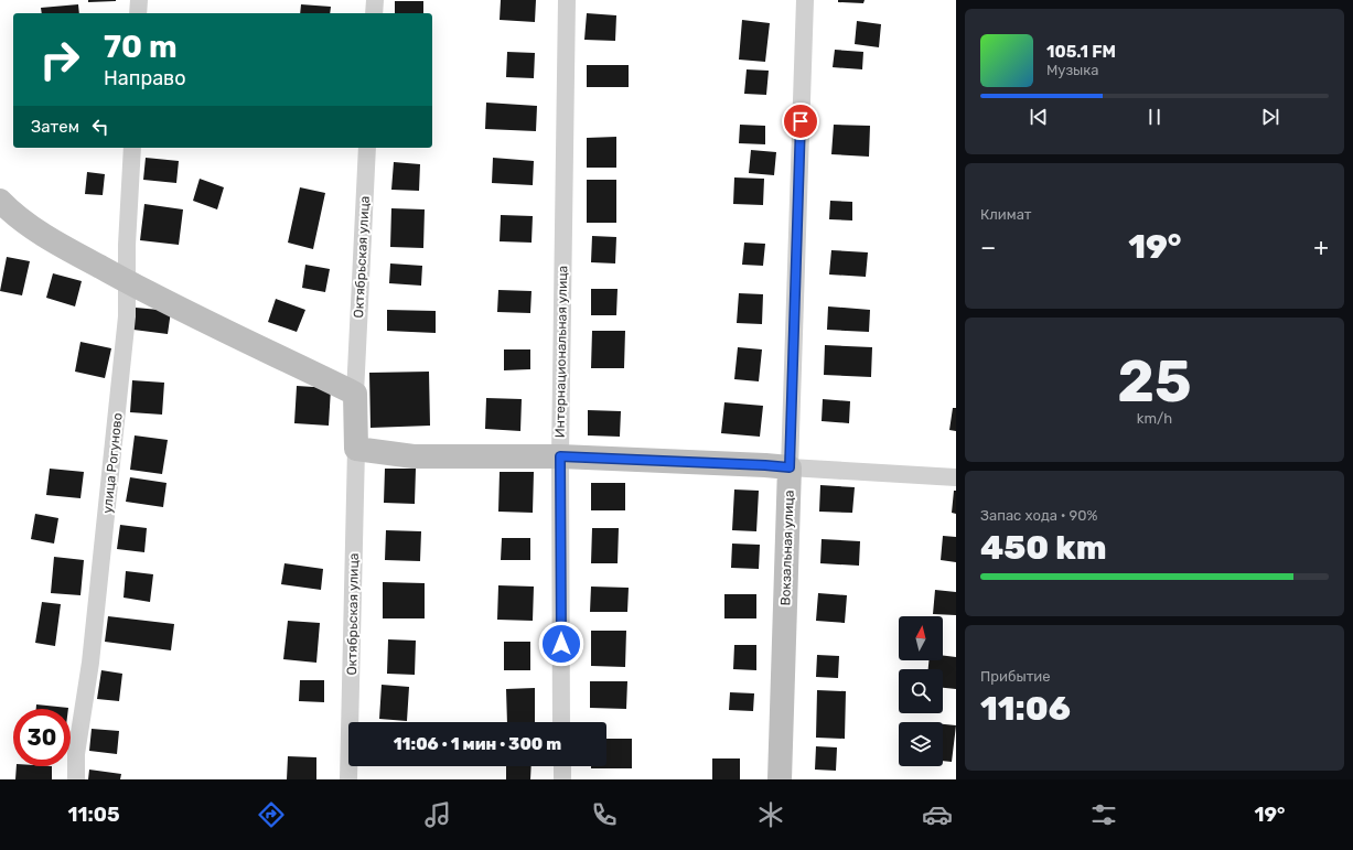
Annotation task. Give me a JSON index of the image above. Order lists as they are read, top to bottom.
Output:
{
  "streets": {
    "street": [
      "Октябрьская улица",
      "Интернациональная улица",
      "улица Рогуново",
      "Вокзальная улица"
    ]
  },
  "north": "top",
  "page": {
    "turn": ["70 m", "Направо"],
    "song": ["105.1 FM", "Музыка"],
    "then": "Затем",
    "tile": [
      "Климат",
      ["25", "km/h"],
      ["Запас хода · 90%", "450 km"],
      ["Прибытие", "11:06"]
    ],
    "heat": ["−", "19°", "+"],
    "limit": "30",
    "trip": "11:06 · 1 мин · 300 m",
    "tabs": ["11:05", "19°"]
  }
}
